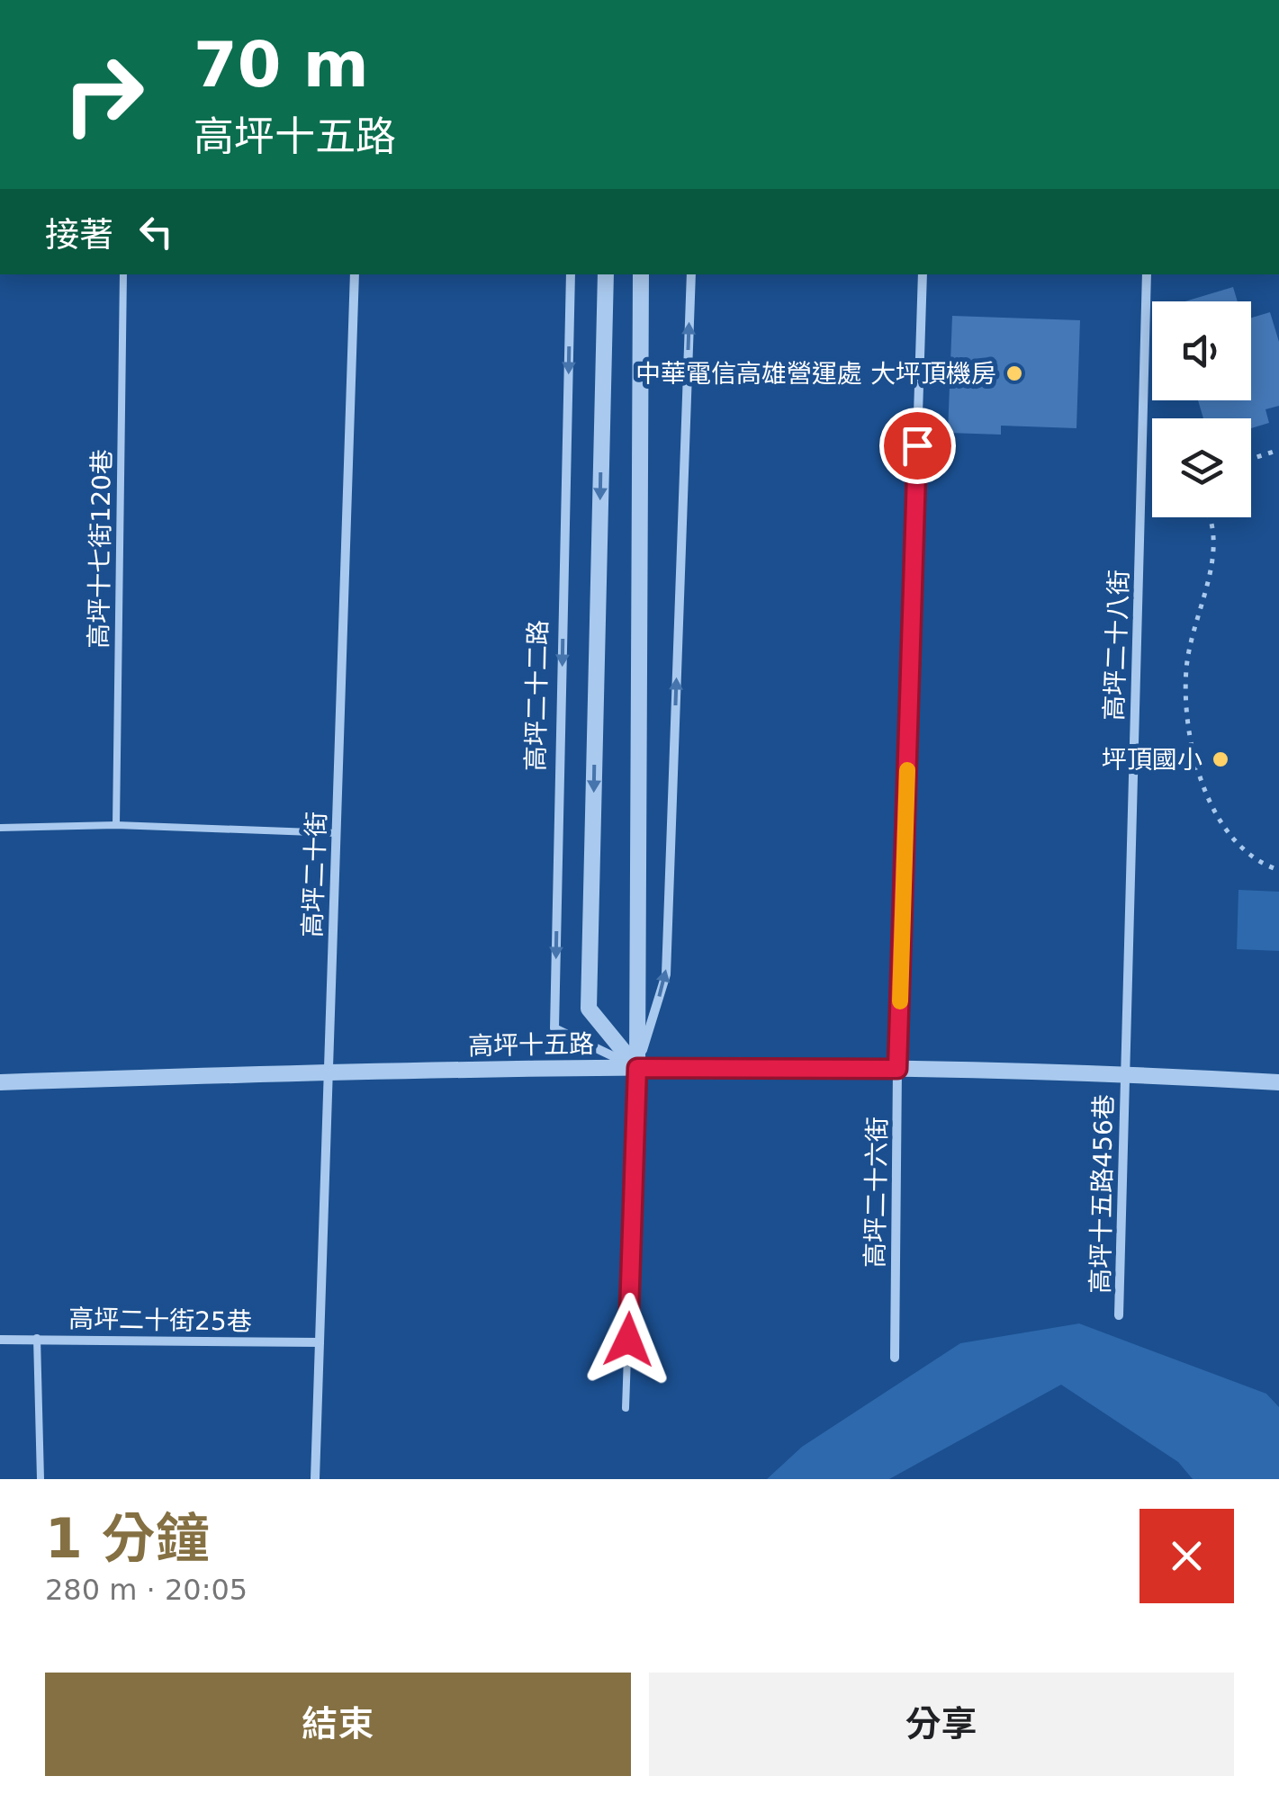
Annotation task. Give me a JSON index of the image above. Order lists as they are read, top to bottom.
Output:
{
  "streets": {
    "street": [
      "高坪二十八街",
      "高坪二十二路",
      "高坪二十街",
      "高坪十五路",
      "高坪二十六街",
      "高坪十五路456巷",
      "高坪二十街25巷"
    ],
    "lane": ["高坪十七街120巷"]
  },
  "crossings": [
    ["高坪二十八街", "高坪十五路"],
    ["高坪二十八街", "高坪十五路456巷"],
    ["高坪二十二路", "高坪十五路"],
    ["高坪二十街", "高坪十五路"],
    ["高坪二十街", "高坪二十街25巷"],
    ["高坪十五路", "高坪二十六街"],
    ["高坪十五路", "高坪十五路456巷"]
  ],
  "places": ["中華電信高雄營運處 大坪頂機房", "坪頂國小"],
  "page": {
    "turn": ["70 m", "高坪十五路"],
    "then": "接著",
    "heading": ["1 分鐘", "280 m · 20:05"],
    "buttons": ["結束", "分享"]
  }
}
